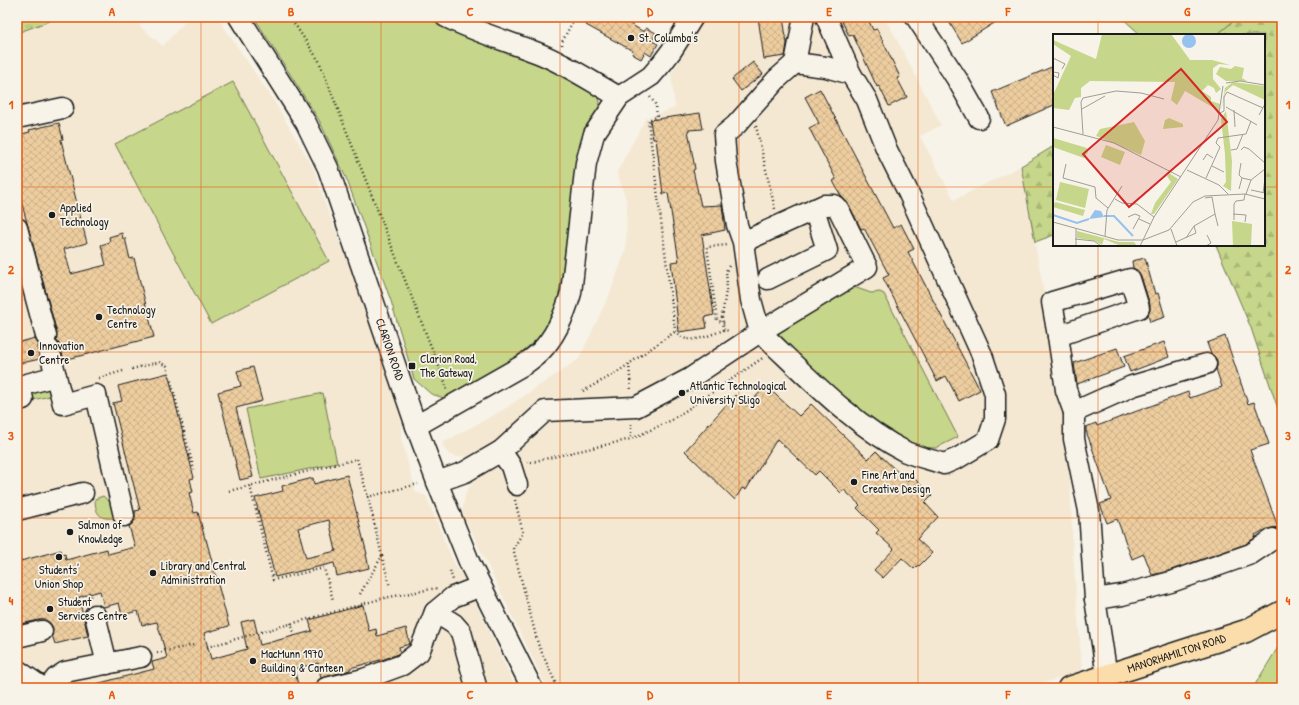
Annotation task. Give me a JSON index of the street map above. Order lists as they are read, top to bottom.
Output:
{
  "streets": {
    "highway": ["MANORHAMILTON ROAD"],
    "street": ["CLARION ROAD"]
  },
  "places": {
    "other": [
      "St. Columba's",
      "Applied Technology",
      "Technology Centre",
      "Innovation Centre",
      "Atlantic Technological University Sligo",
      "Fine Art and Creative Design",
      "Salmon of Knowledge",
      "Students' Union Shop",
      "Library and Central Administration",
      "Student Services Centre",
      "MacMunn 1970 Building & Canteen"
    ],
    "transit": ["Clarion Road, The Gateway"]
  },
  "grid": {
    "columns": [
      "A",
      "B",
      "C",
      "D",
      "E",
      "F",
      "G"
    ],
    "rows": [
      "1",
      "2",
      "3",
      "4"
    ]
  }
}
